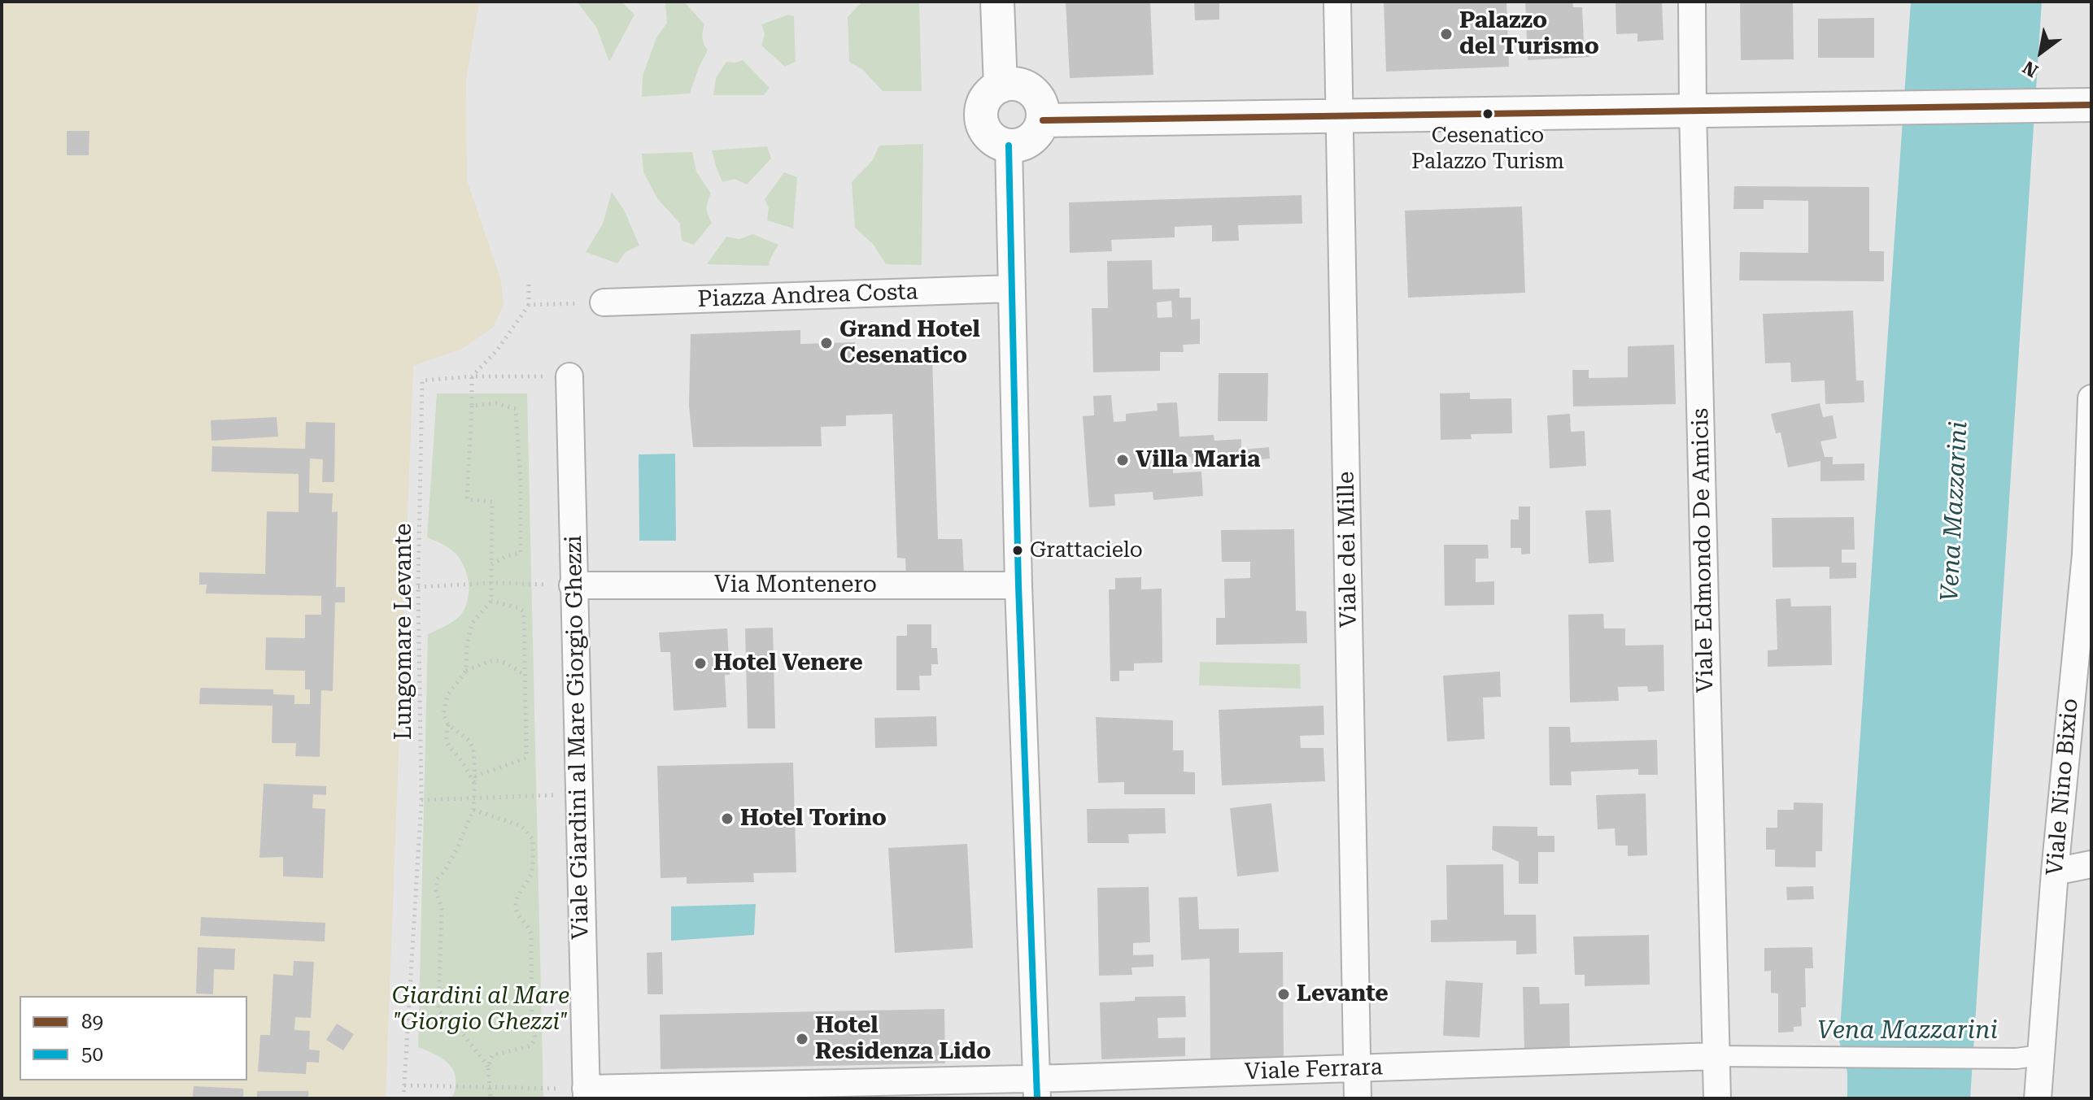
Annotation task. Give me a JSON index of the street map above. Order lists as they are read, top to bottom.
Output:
{
  "streets": {
    "street": [
      "Piazza Andrea Costa",
      "Viale dei Mille",
      "Viale Edmondo De Amicis",
      "Via Montenero",
      "Viale Giardini al Mare Giorgio Ghezzi",
      "Viale Nino Bixio",
      "Viale Ferrara"
    ],
    "path": ["Lungomare Levante"]
  },
  "crossings": [
    ["Viale dei Mille", "Viale Ferrara"],
    ["Viale Edmondo De Amicis", "Viale Ferrara"],
    ["Via Montenero", "Viale Giardini al Mare Giorgio Ghezzi"],
    ["Viale Giardini al Mare Giorgio Ghezzi", "Viale Ferrara"],
    ["Viale Nino Bixio", "Viale Ferrara"]
  ],
  "water": ["Vena Mazzarini"],
  "parks": ["Giardini al Mare \"Giorgio Ghezzi\""],
  "places": [
    "Palazzo del Turismo",
    "Cesenatico Palazzo Turism",
    "Grand Hotel Cesenatico",
    "Villa Maria",
    "Grattacielo",
    "Hotel Venere",
    "Hotel Torino",
    "Levante",
    "Hotel Residenza Lido"
  ],
  "lines": ["transit line 89", "transit line 50"],
  "legend": ["89", "50"],
  "north": "bottom left"
}
